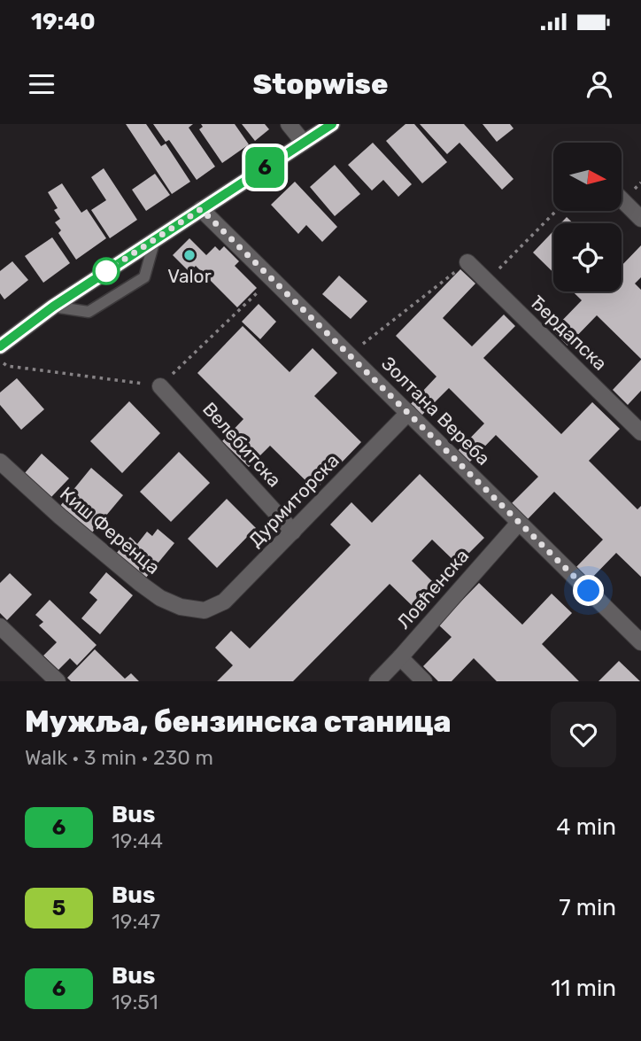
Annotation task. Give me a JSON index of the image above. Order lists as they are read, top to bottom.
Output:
{
  "streets": {
    "street": [
      "Ђердапска",
      "Золтана Вереба",
      "Велебитска",
      "Дурмиторска",
      "Киш Ференца",
      "Ловћенска"
    ]
  },
  "crossings": [
    ["Золтана Вереба", "Дурмиторска"],
    ["Золтана Вереба", "Ловћенска"],
    ["Велебитска", "Дурмиторска"],
    ["Дурмиторска", "Киш Ференца"]
  ],
  "places": ["Valor"],
  "lines": ["bus line 6"],
  "north": "right",
  "page": {
    "status": "19:40",
    "header": "Stopwise",
    "on_map": "6",
    "heading": ["Мужља, бензинска станица", "Walk · 3 min · 230 m"],
    "list": [
      {
        "mark": "6",
        "name": "Bus",
        "note": "19:44",
        "value": "4 min"
      },
      {
        "mark": "5",
        "name": "Bus",
        "note": "19:47",
        "value": "7 min"
      },
      {
        "mark": "6",
        "name": "Bus",
        "note": "19:51",
        "value": "11 min"
      }
    ]
  }
}
